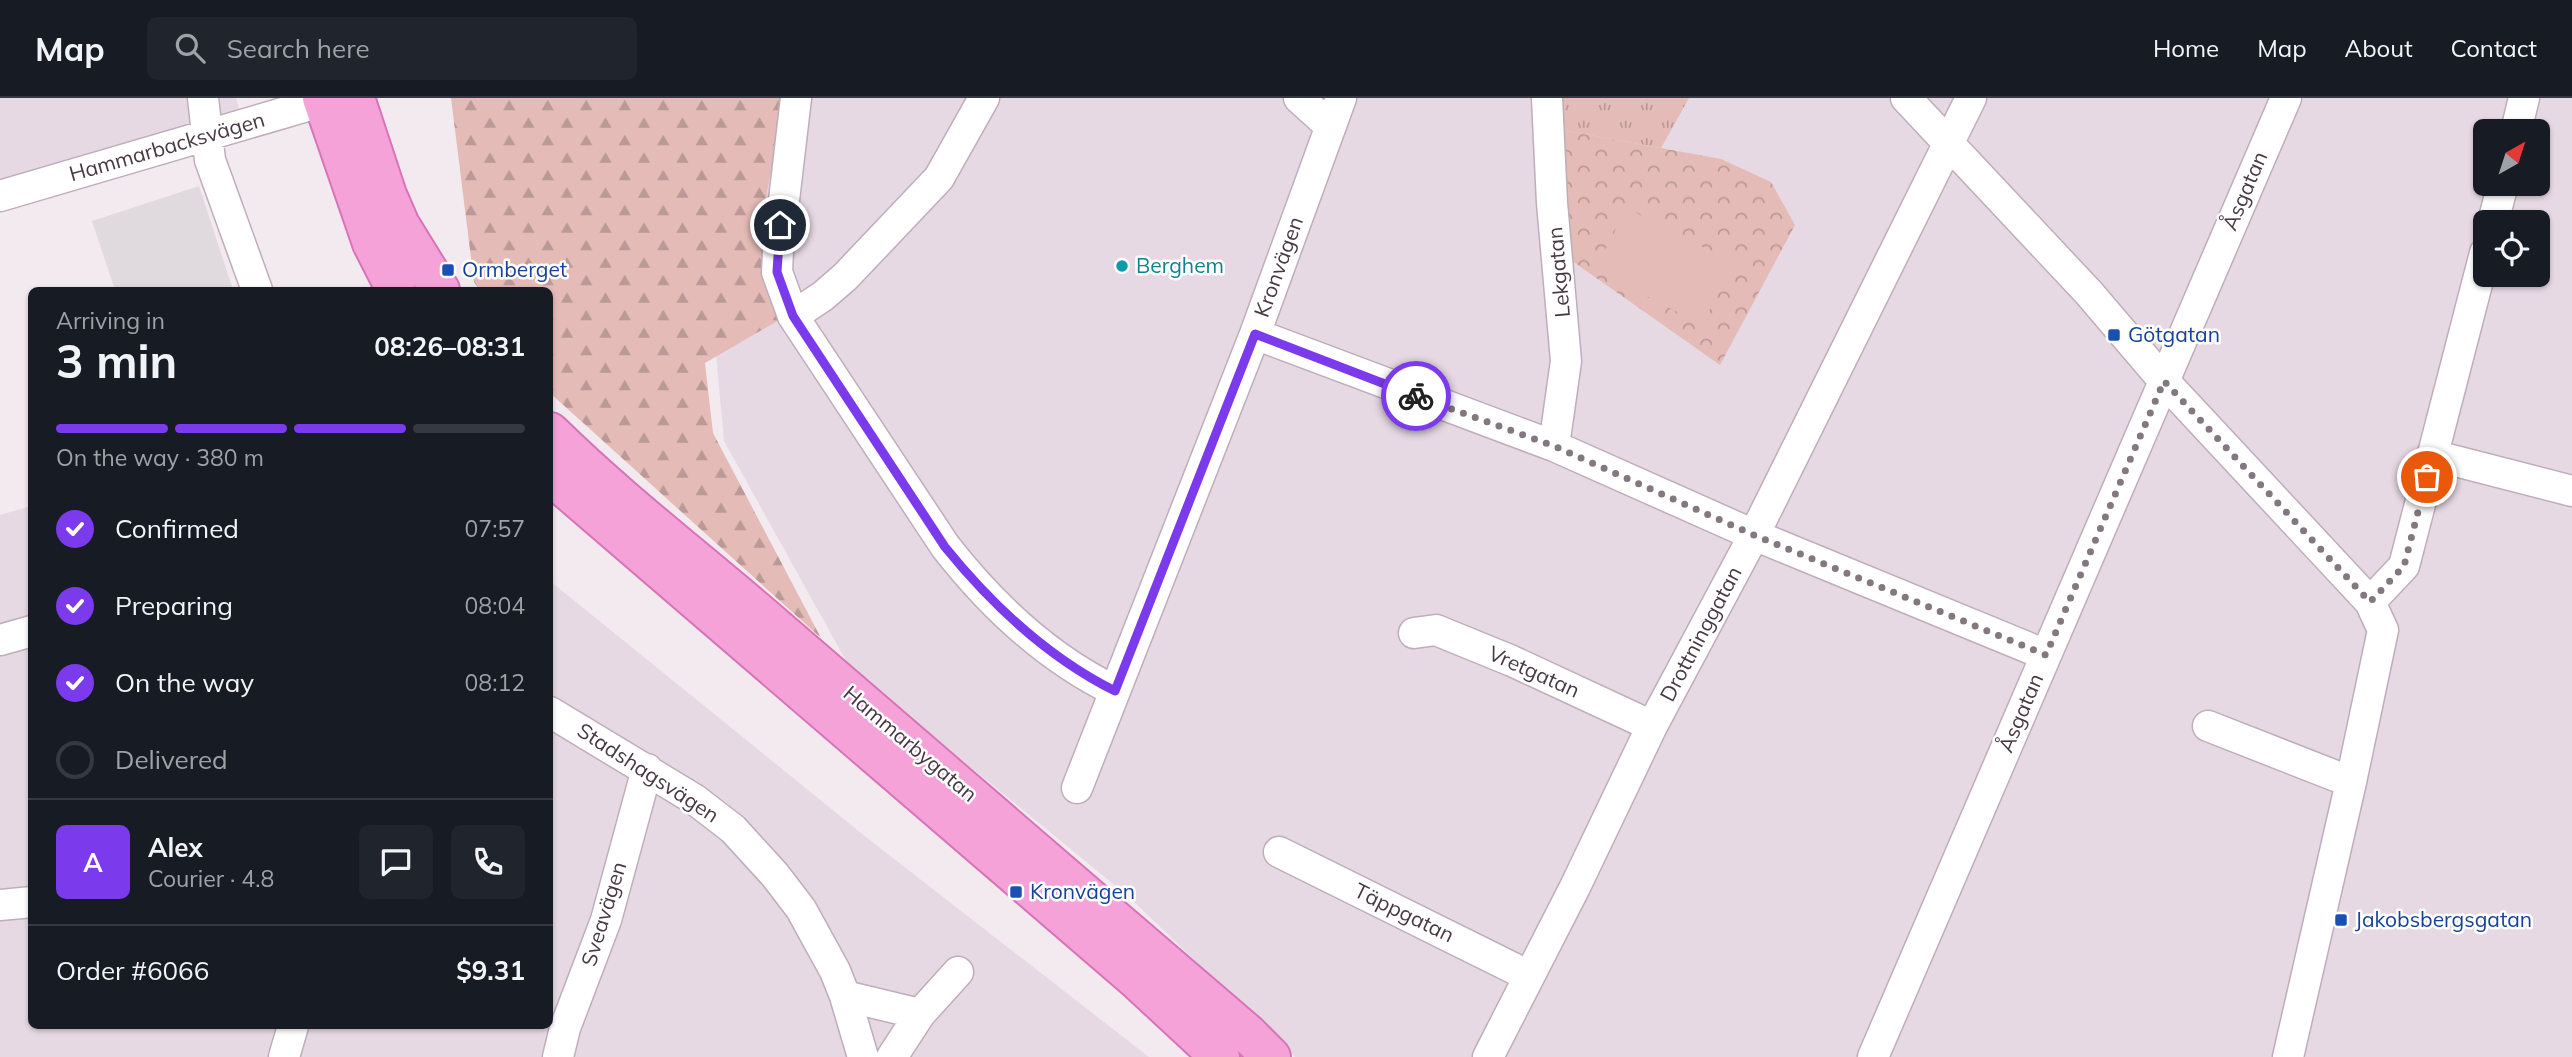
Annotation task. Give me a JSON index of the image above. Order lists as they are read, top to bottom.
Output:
{
  "streets": {
    "main road": ["Hammarbygatan"],
    "street": [
      "Hammarbacksvägen",
      "Åsgatan",
      "Kronvägen",
      "Lekgatan",
      "Drottninggatan",
      "Vretgatan",
      "Stadshagsvägen",
      "Täppgatan",
      "Sveavägen"
    ]
  },
  "crossings": [
    ["Drottninggatan", "Vretgatan"],
    ["Drottninggatan", "Täppgatan"],
    ["Stadshagsvägen", "Sveavägen"]
  ],
  "places": {
    "other": ["Berghem"],
    "transit": [
      "Ormberget",
      "Götgatan",
      "Kronvägen",
      "Jakobsbergsgatan"
    ]
  },
  "north": "top right",
  "page": {
    "header": "Map",
    "search": "Search here",
    "nav": [
      "Home",
      "Map",
      "About",
      "Contact"
    ],
    "heading": ["3 min", "Arriving in", "08:26–08:31"],
    "panel": [
      "Alex",
      "Courier · 4.8",
      "Order #6066",
      "$9.31"
    ],
    "bar": "On the way · 380 m",
    "list": [
      ["Confirmed", "07:57"],
      ["Preparing", "08:04"],
      ["On the way", "08:12"],
      "Delivered"
    ],
    "round": "A"
  }
}
